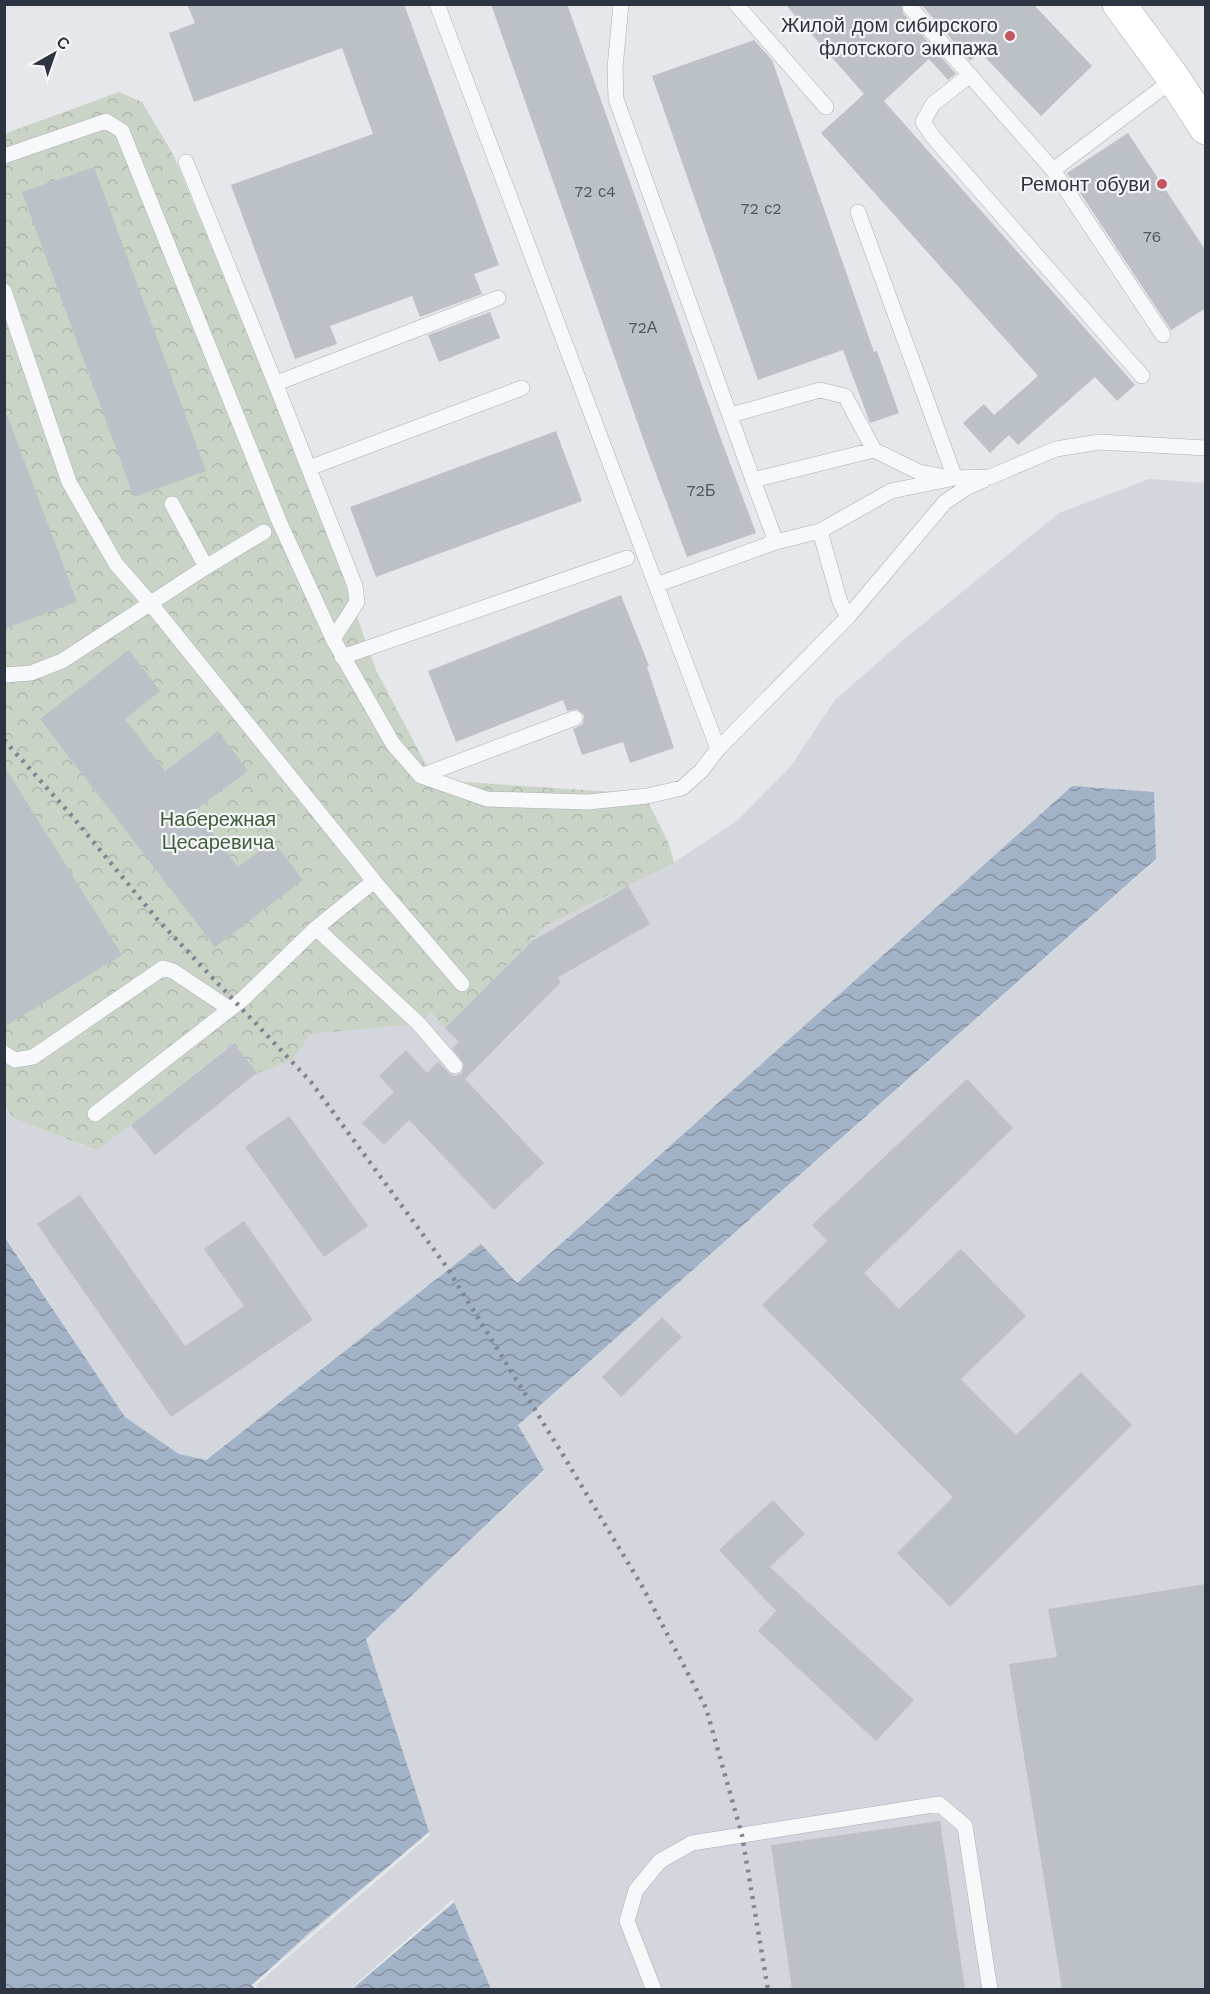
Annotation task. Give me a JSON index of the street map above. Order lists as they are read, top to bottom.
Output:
{
  "parks": ["Набережная Цесаревича"],
  "places": ["Жилой дом сибирского флотского экипажа", "Ремонт обуви"],
  "house_numbers": [
    "72 с4",
    "72 с2",
    "76",
    "72А",
    "72Б"
  ],
  "north": "top right"
}
